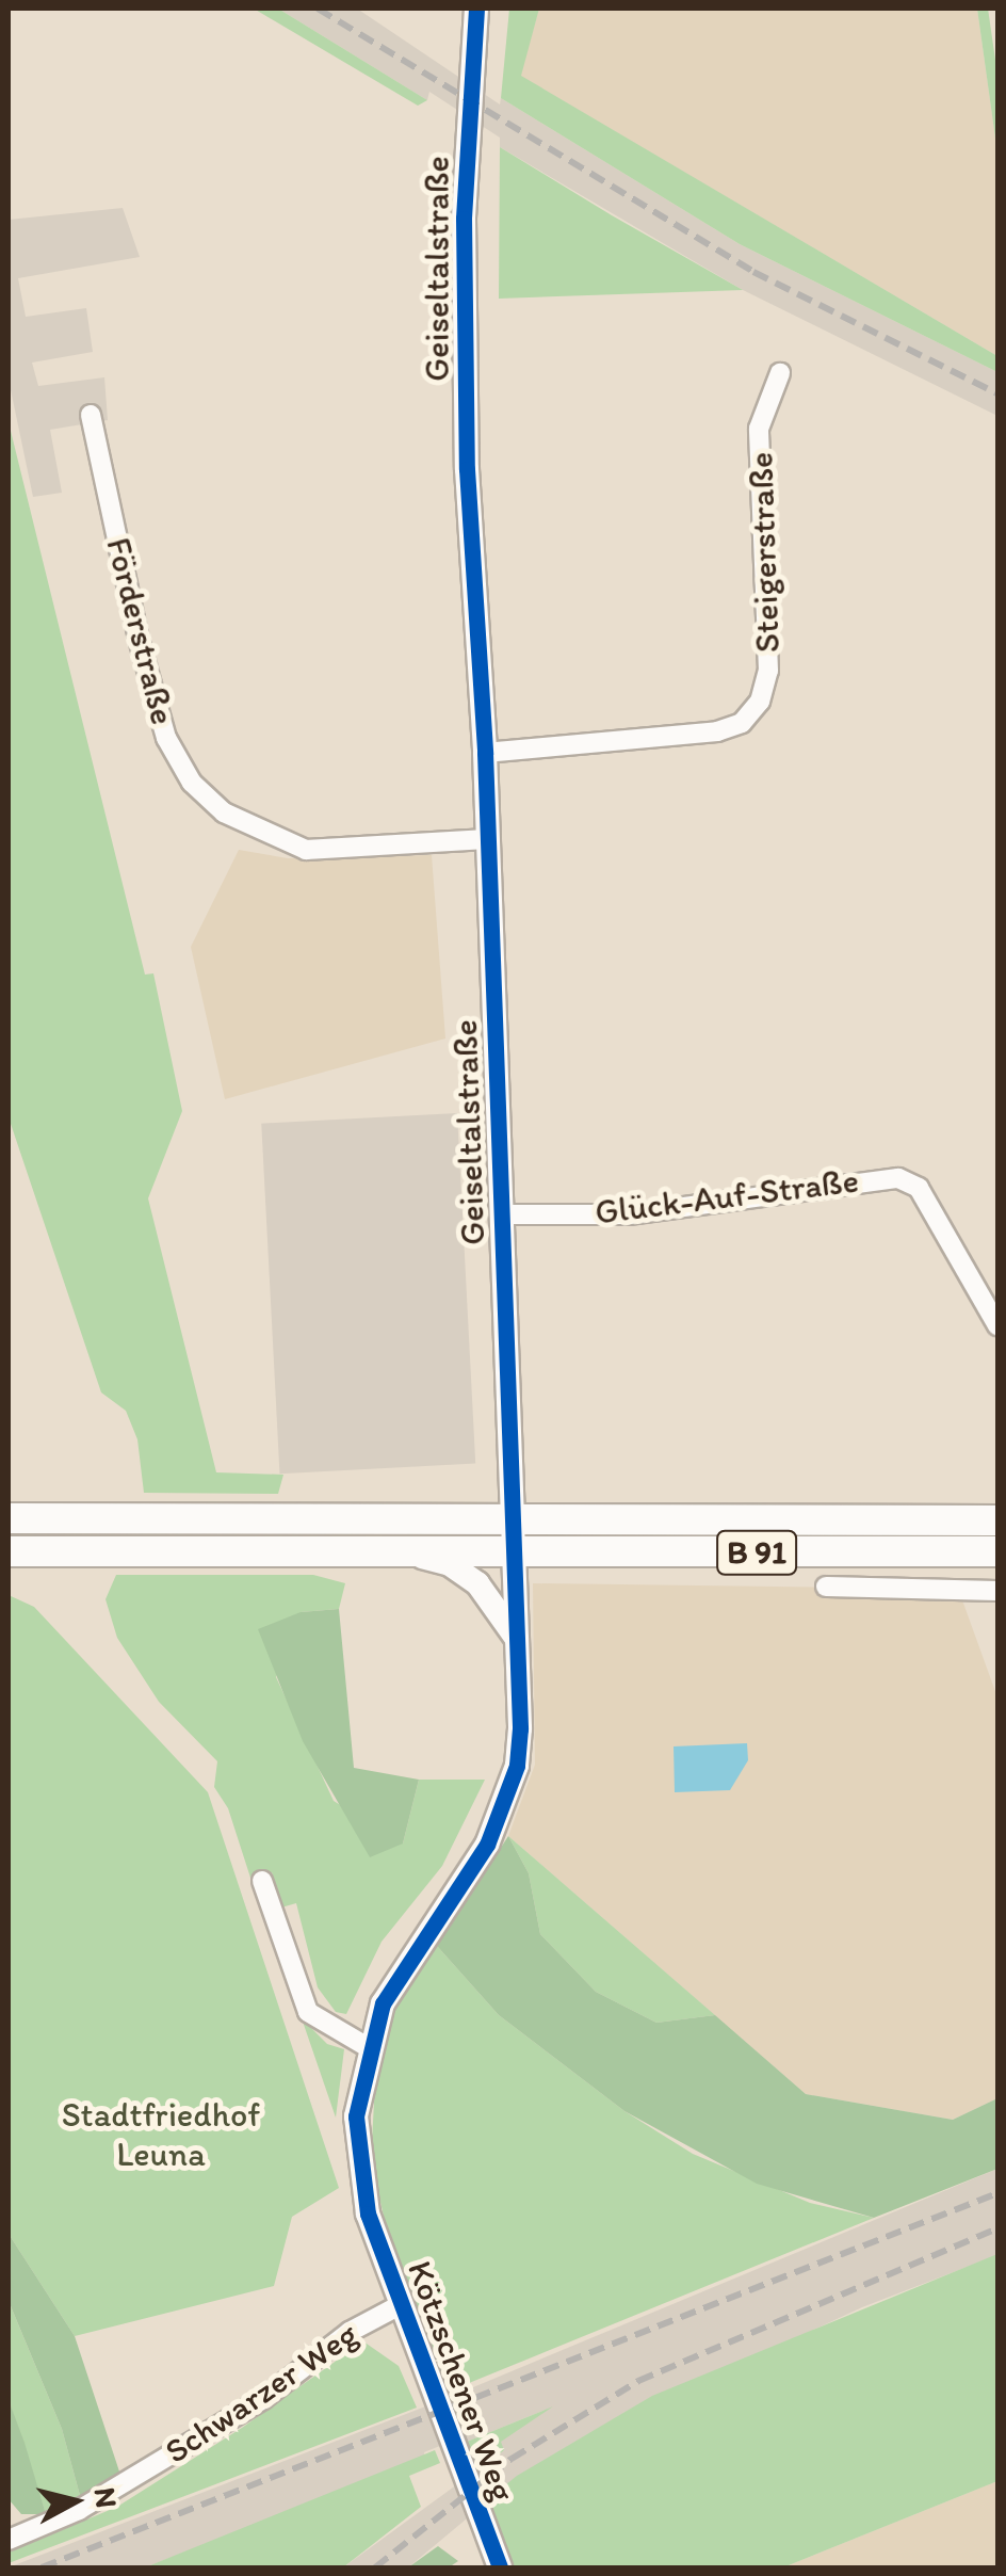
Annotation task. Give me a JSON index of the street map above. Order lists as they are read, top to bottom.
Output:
{
  "streets": {
    "main road": ["B 91"],
    "street": [
      "Geiseltalstraße",
      "Steigerstraße",
      "Förderstraße",
      "Glück-Auf-Straße",
      "Kötzschener Weg",
      "Schwarzer Weg"
    ]
  },
  "crossings": [
    ["Geiseltalstraße", "Steigerstraße"],
    ["Geiseltalstraße", "Förderstraße"],
    ["Geiseltalstraße", "Glück-Auf-Straße"],
    ["Geiseltalstraße", "B 91"],
    ["Geiseltalstraße", "Kötzschener Weg"],
    ["Kötzschener Weg", "Schwarzer Weg"]
  ],
  "parks": ["Stadtfriedhof Leuna"],
  "north": "right"
}
